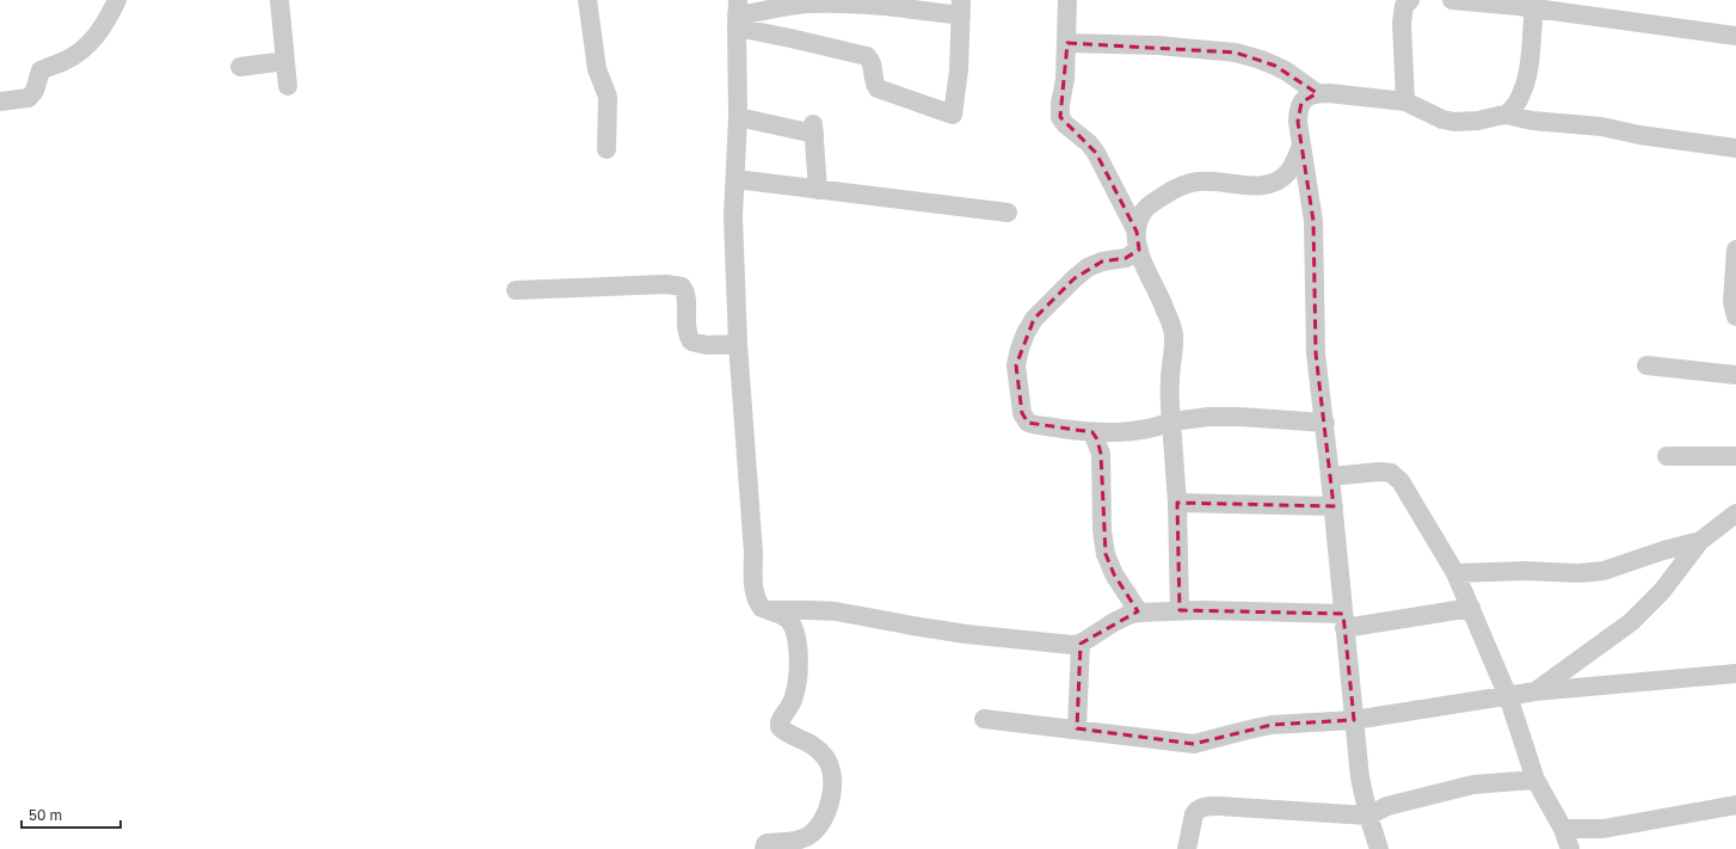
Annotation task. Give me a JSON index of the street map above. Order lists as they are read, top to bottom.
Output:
{
  "scale_bar": "50 m"
}
